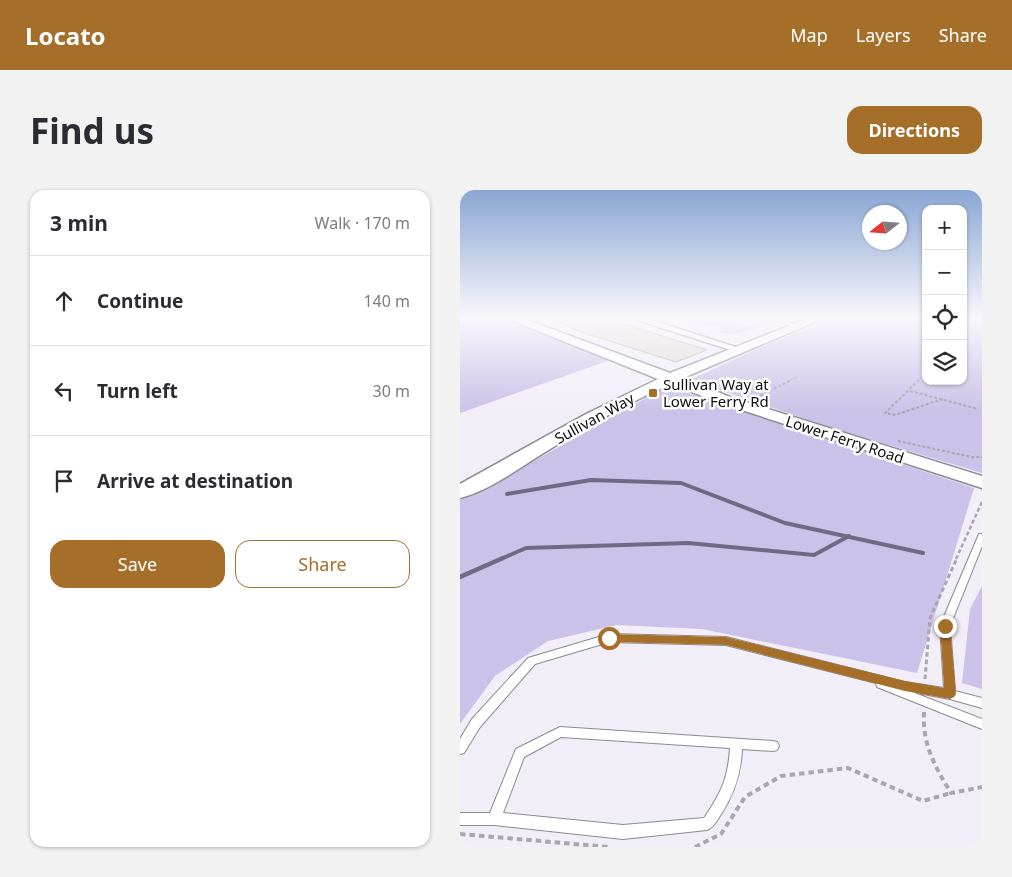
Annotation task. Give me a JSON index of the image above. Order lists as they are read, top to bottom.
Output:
{
  "streets": {
    "main road": ["Sullivan Way", "Lower Ferry Road"]
  },
  "crossings": [
    ["Sullivan Way", "Lower Ferry Road"]
  ],
  "places": {
    "transit": ["Sullivan Way at Lower Ferry Rd"]
  },
  "north": "left",
  "page": {
    "header": "Locato",
    "nav": ["Map", "Layers", "Share"],
    "buttons": [
      "Directions",
      ["Save", "Share"]
    ],
    "title": "Find us",
    "heading": ["3 min", "Walk · 170 m"],
    "map_buttons": ["+", "−"],
    "list": [
      ["Continue", "140 m"],
      ["Turn left", "30 m"],
      "Arrive at destination"
    ]
  }
}
